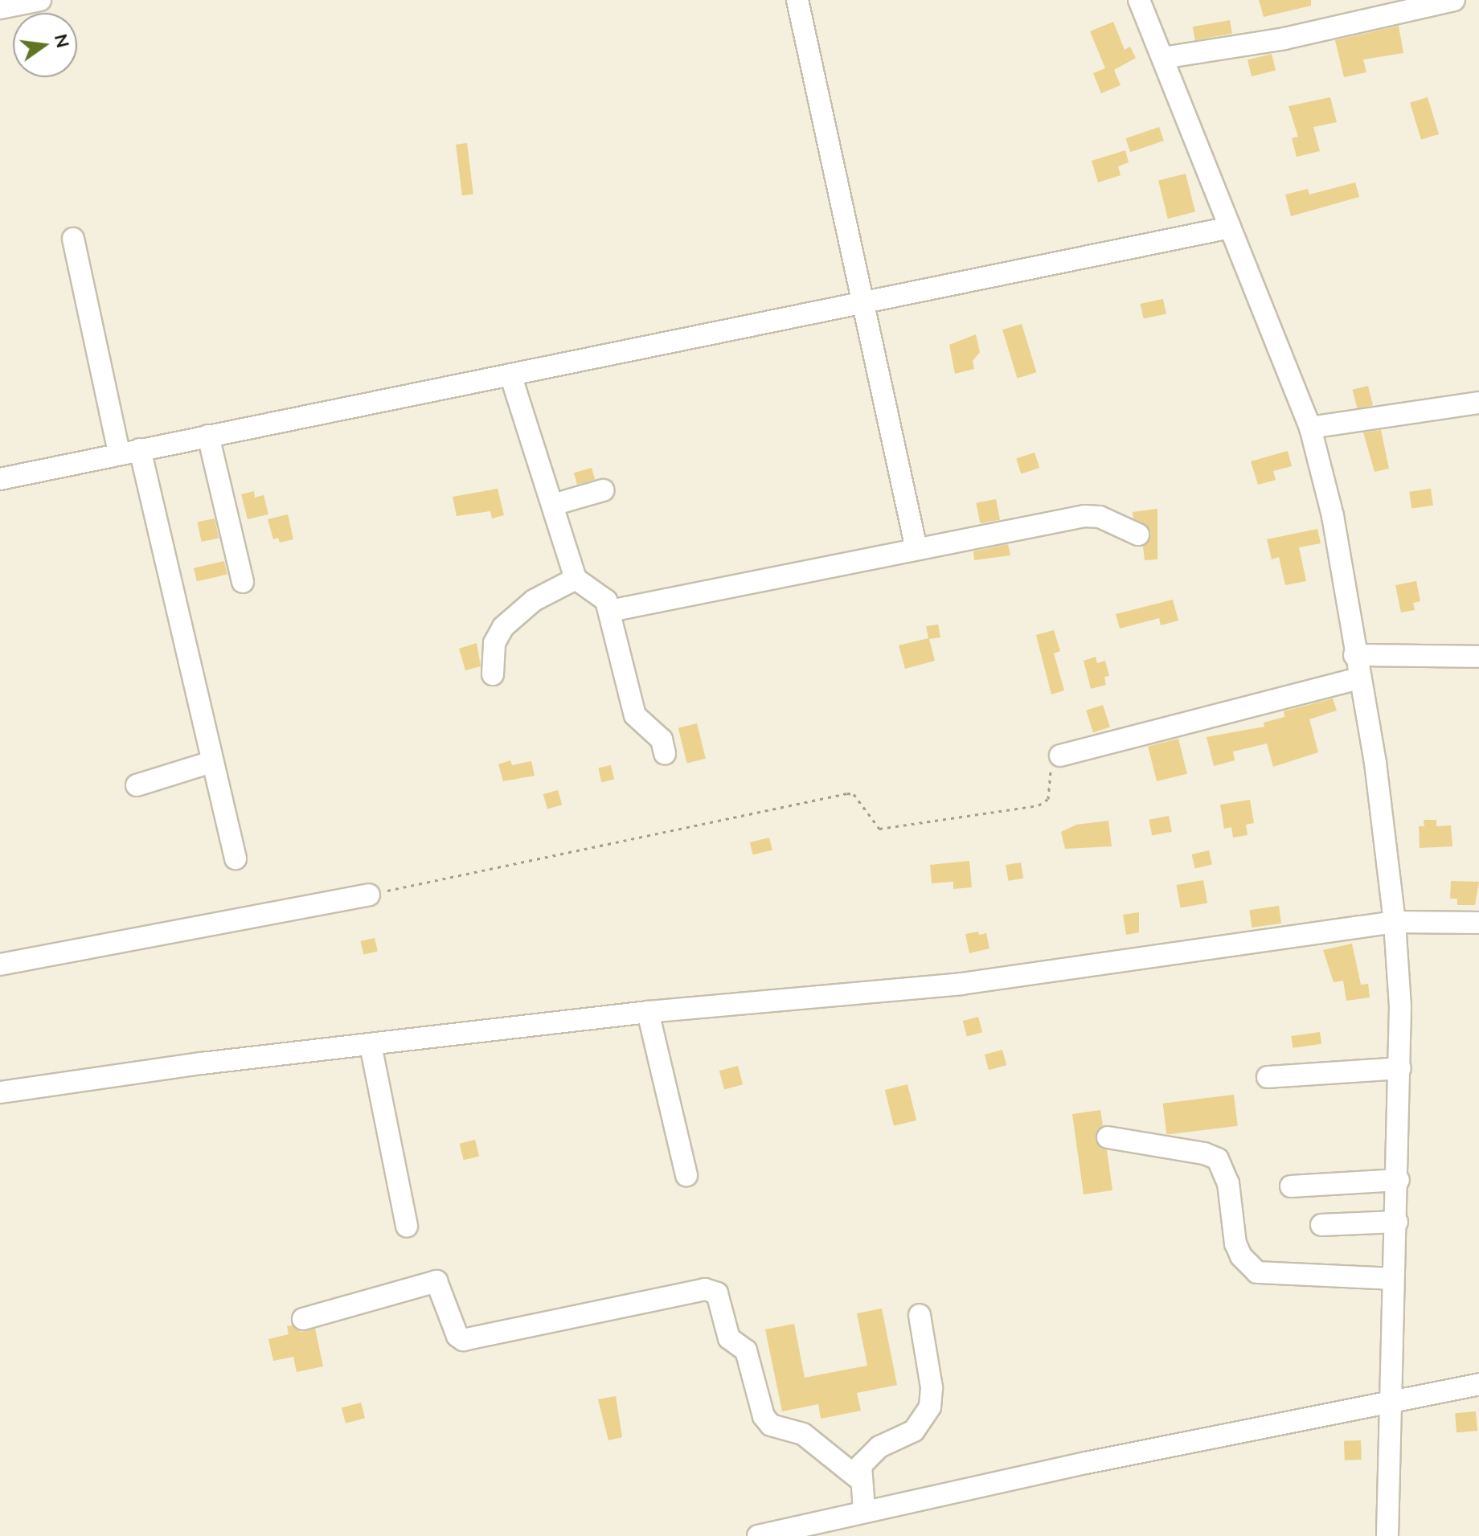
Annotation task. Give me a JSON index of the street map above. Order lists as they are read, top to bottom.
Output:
{
  "north": "right"
}
